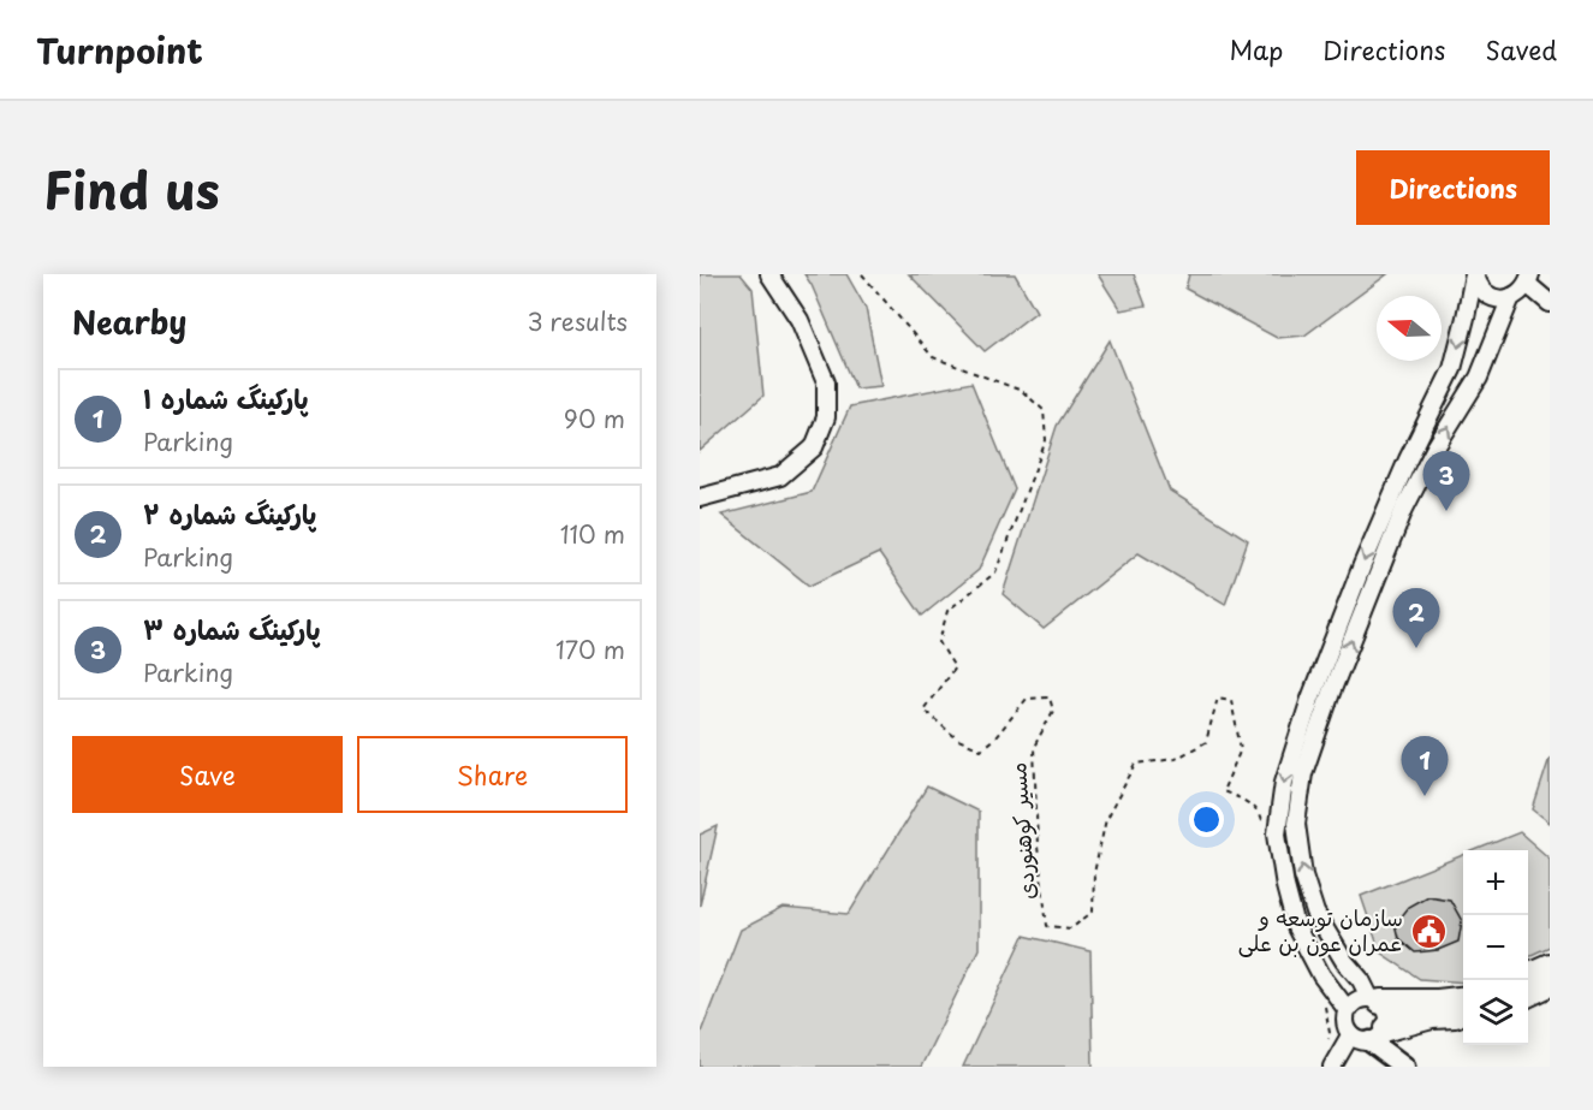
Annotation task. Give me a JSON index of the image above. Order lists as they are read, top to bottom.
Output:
{
  "streets": {
    "path": ["مسیر کوهنوردی"]
  },
  "places": {
    "public building": ["سازمان توسعه و عمران عون بن علی"]
  },
  "north": "left",
  "page": {
    "header": "Turnpoint",
    "nav": ["Map", "Directions", "Saved"],
    "title": "Find us",
    "buttons": [
      "Directions",
      ["Save", "Share"]
    ],
    "heading": ["Nearby", "3 results"],
    "list": [
      {
        "mark": "1",
        "name": "پارکینگ شماره ۱",
        "note": "Parking",
        "value": "90 m"
      },
      {
        "mark": "2",
        "name": "پارکینگ شماره ۲",
        "note": "Parking",
        "value": "110 m"
      },
      {
        "mark": "3",
        "name": "پارکینگ شماره ۳",
        "note": "Parking",
        "value": "170 m"
      }
    ],
    "pins": ["3", "2", "1"],
    "map_buttons": ["+", "−"]
  }
}
